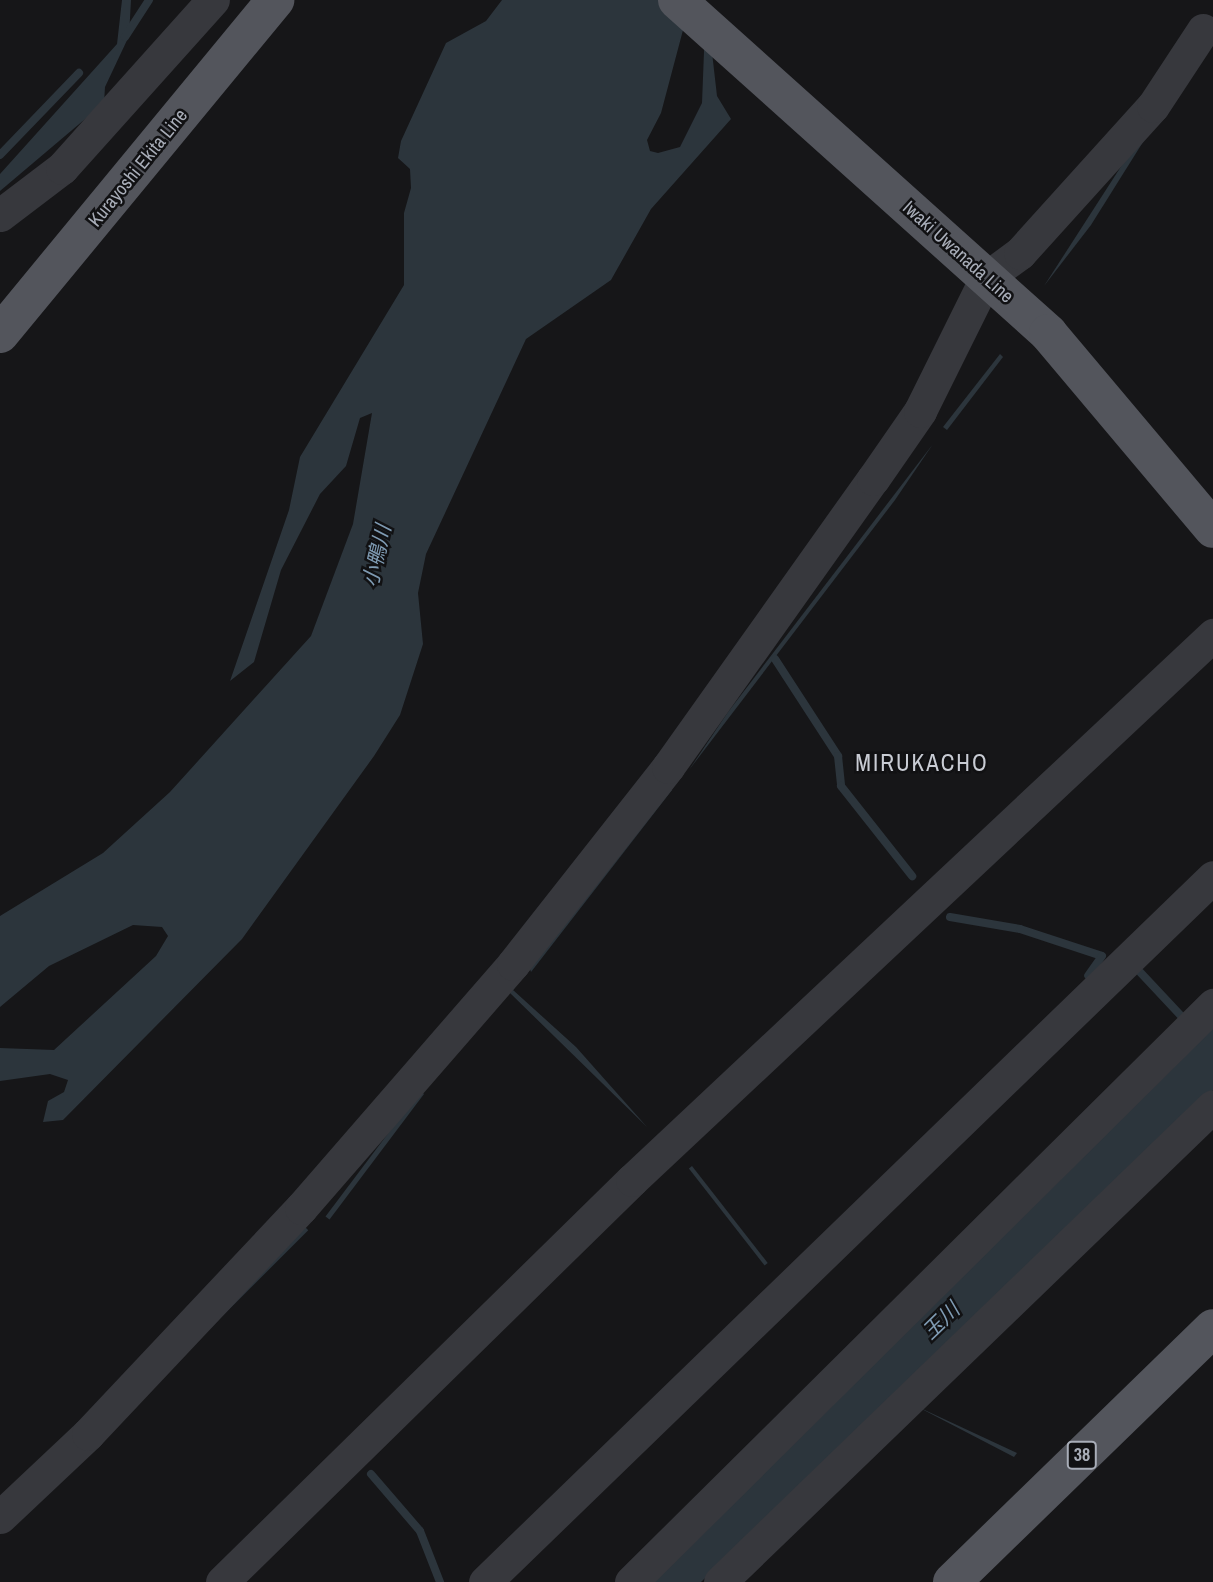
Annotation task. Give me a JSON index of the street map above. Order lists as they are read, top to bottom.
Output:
{
  "streets": {
    "main road": ["Kurayoshi Ekita Line", "Iwaki Uwanada Line", "38"]
  },
  "districts": ["MIRUKACHO"],
  "water": ["小鴨川", "玉川"]
}
